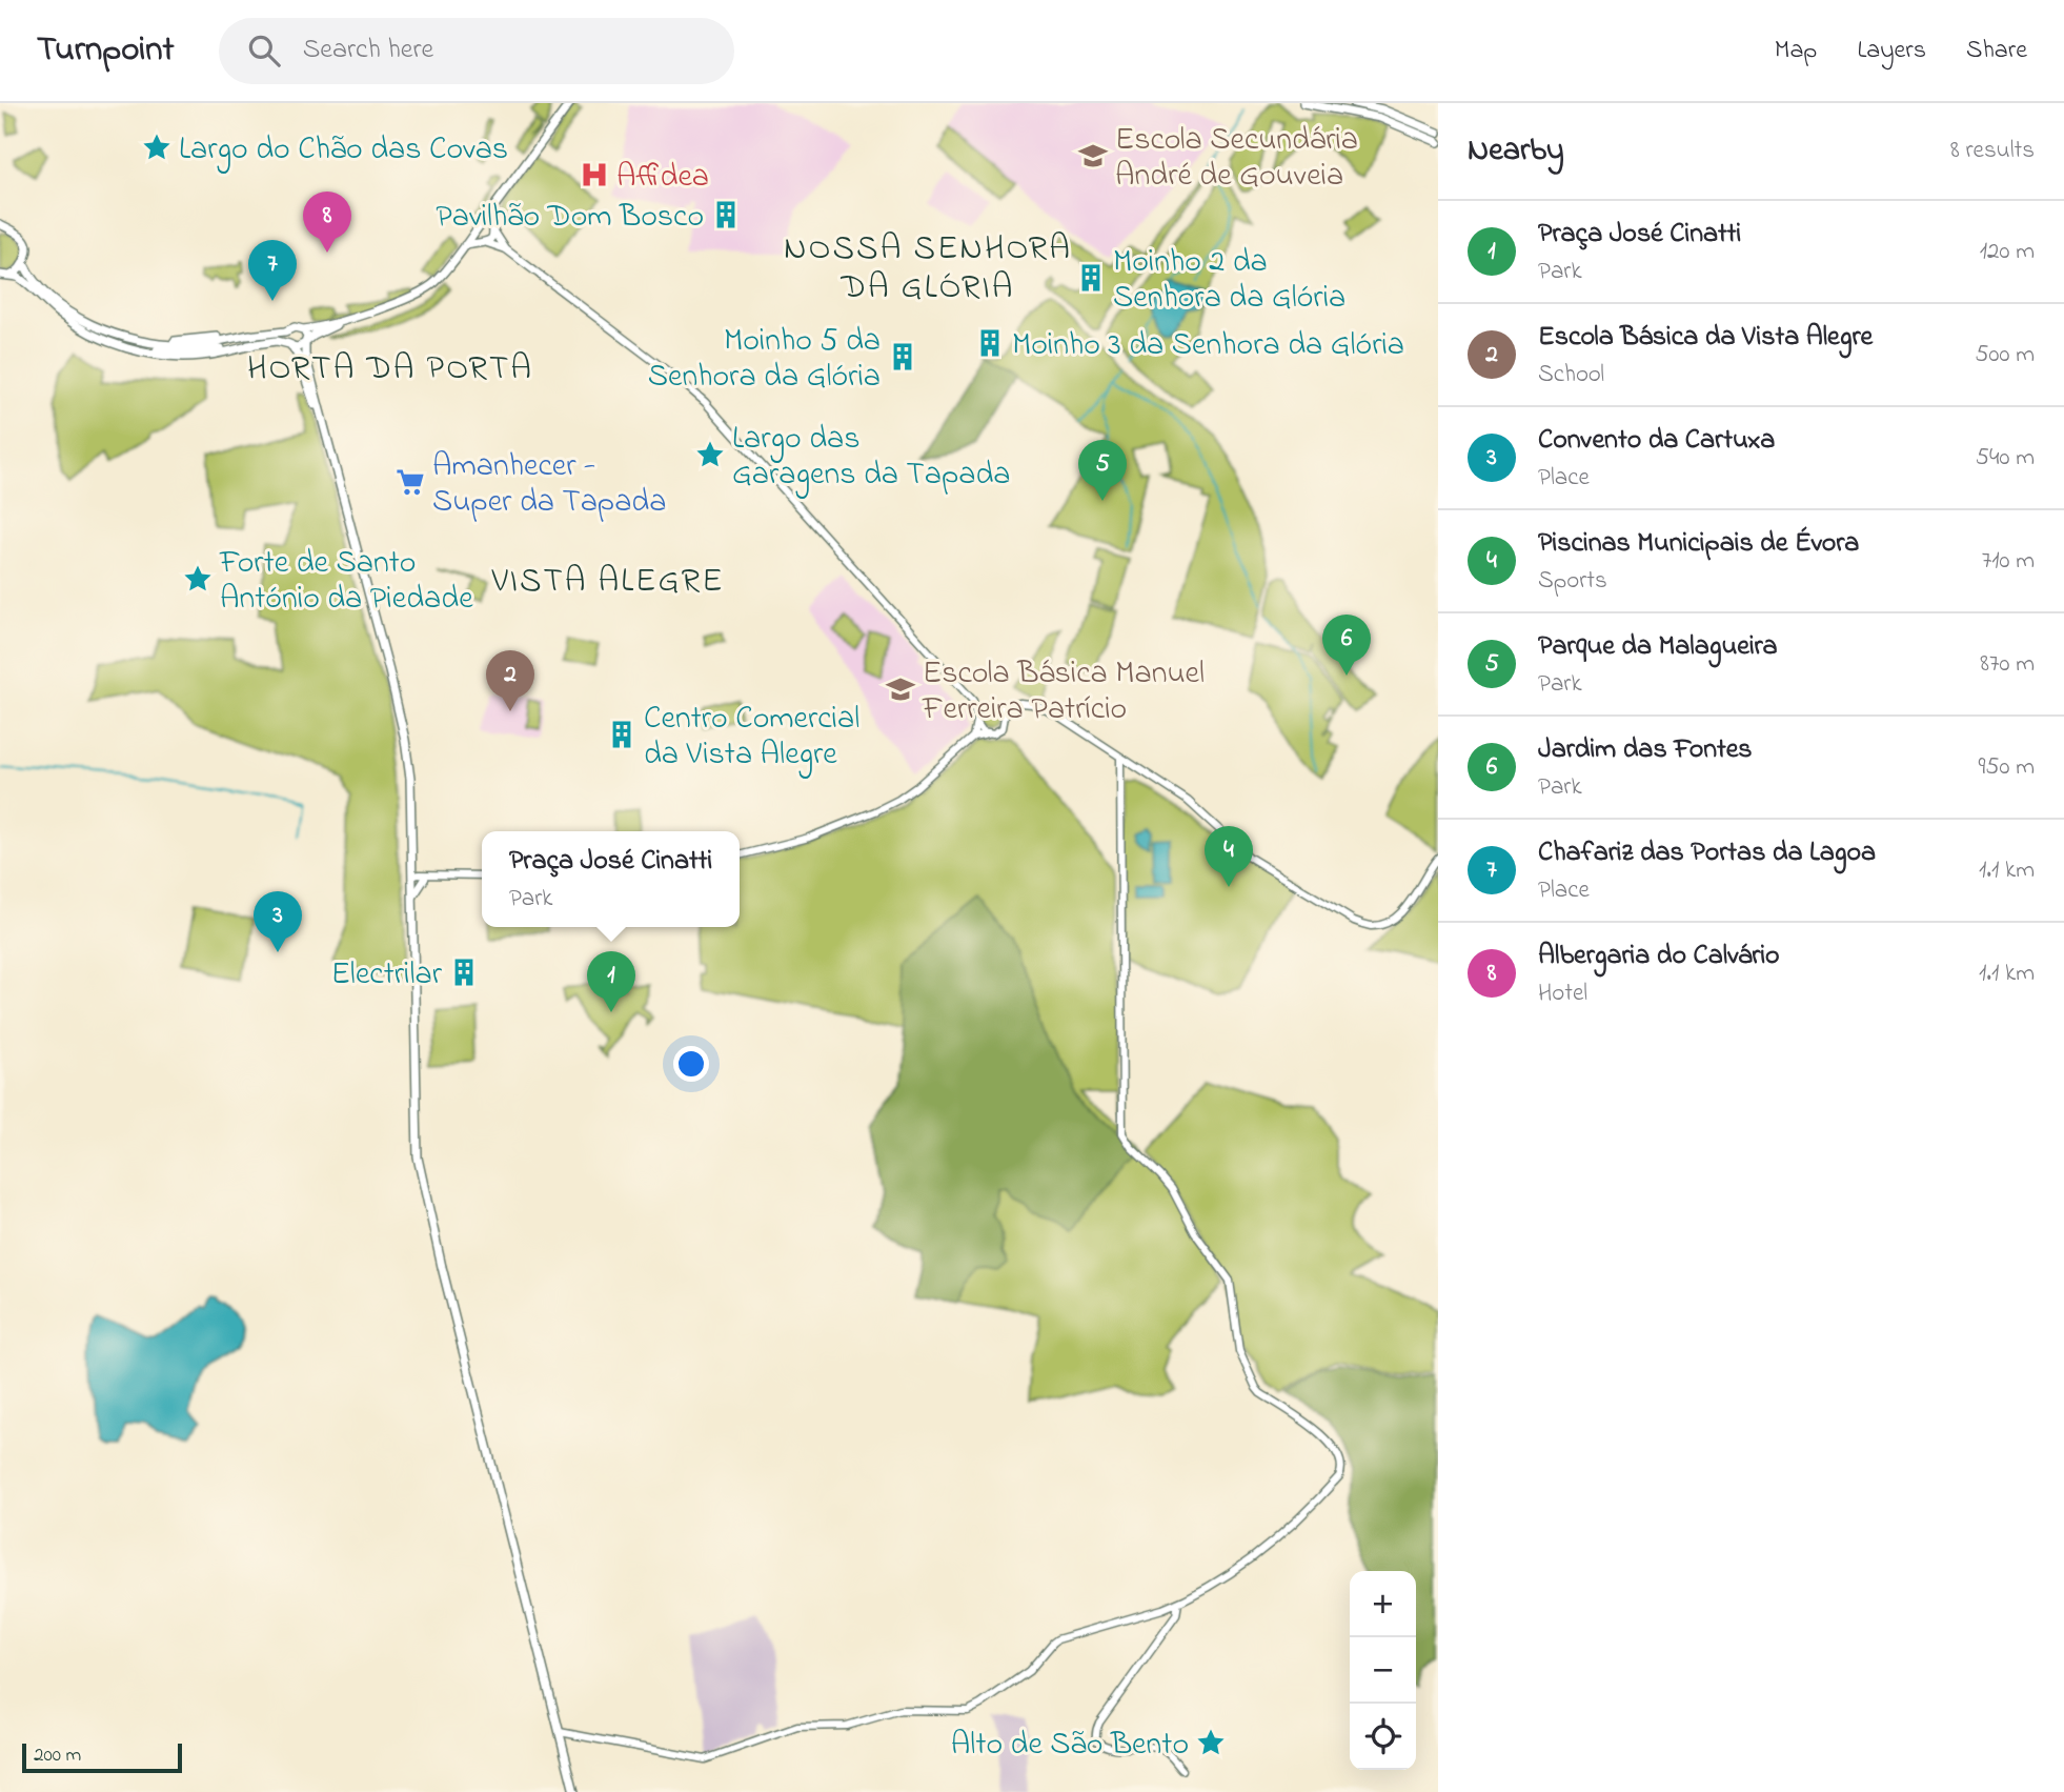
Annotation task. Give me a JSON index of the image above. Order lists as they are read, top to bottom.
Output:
{
  "districts": ["NOSSA SENHORA DA GLÓRIA", "HORTA DA PORTA", "VISTA ALEGRE"],
  "places": {
    "place": [
      "Largo do Chão das Covas",
      "Largo das Garagens da Tapada",
      "Forte de Santo António da Piedade",
      "Alto de São Bento"
    ],
    "school or university": ["Escola Secundária André de Gouveia", "Escola Básica Manuel Ferreira Patrício"],
    "hospital": ["Affidea"],
    "building": [
      "Pavilhão Dom Bosco",
      "Moinho 2 da Senhora da Glória",
      "Moinho 3 da Senhora da Glória",
      "Moinho 5 da Senhora da Glória",
      "Centro Comercial da Vista Alegre",
      "Electrilar"
    ],
    "supermarket": ["Amanhecer - Super da Tapada"]
  },
  "scale_bar": "200 m",
  "page": {
    "header": "Turnpoint",
    "search": "Search here",
    "nav": ["Map", "Layers", "Share"],
    "heading": ["Nearby", "8 results"],
    "pins": [
      "8",
      "7",
      "5",
      "6",
      "2",
      "4",
      "3",
      "1"
    ],
    "list": [
      {
        "mark": "1",
        "name": "Praça José Cinatti",
        "note": "Park",
        "value": "120 m"
      },
      {
        "mark": "2",
        "name": "Escola Básica da Vista Alegre",
        "note": "School",
        "value": "500 m"
      },
      {
        "mark": "3",
        "name": "Convento da Cartuxa",
        "note": "Place",
        "value": "540 m"
      },
      {
        "mark": "4",
        "name": "Piscinas Municipais de Évora",
        "note": "Sports",
        "value": "710 m"
      },
      {
        "mark": "5",
        "name": "Parque da Malagueira",
        "note": "Park",
        "value": "870 m"
      },
      {
        "mark": "6",
        "name": "Jardim das Fontes",
        "note": "Park",
        "value": "950 m"
      },
      {
        "mark": "7",
        "name": "Chafariz das Portas da Lagoa",
        "note": "Place",
        "value": "1.1 km"
      },
      {
        "mark": "8",
        "name": "Albergaria do Calvário",
        "note": "Hotel",
        "value": "1.1 km"
      }
    ],
    "popup": ["Praça José Cinatti", "Park"],
    "map_buttons": ["+", "−"],
    "scale": "200 m"
  }
}
